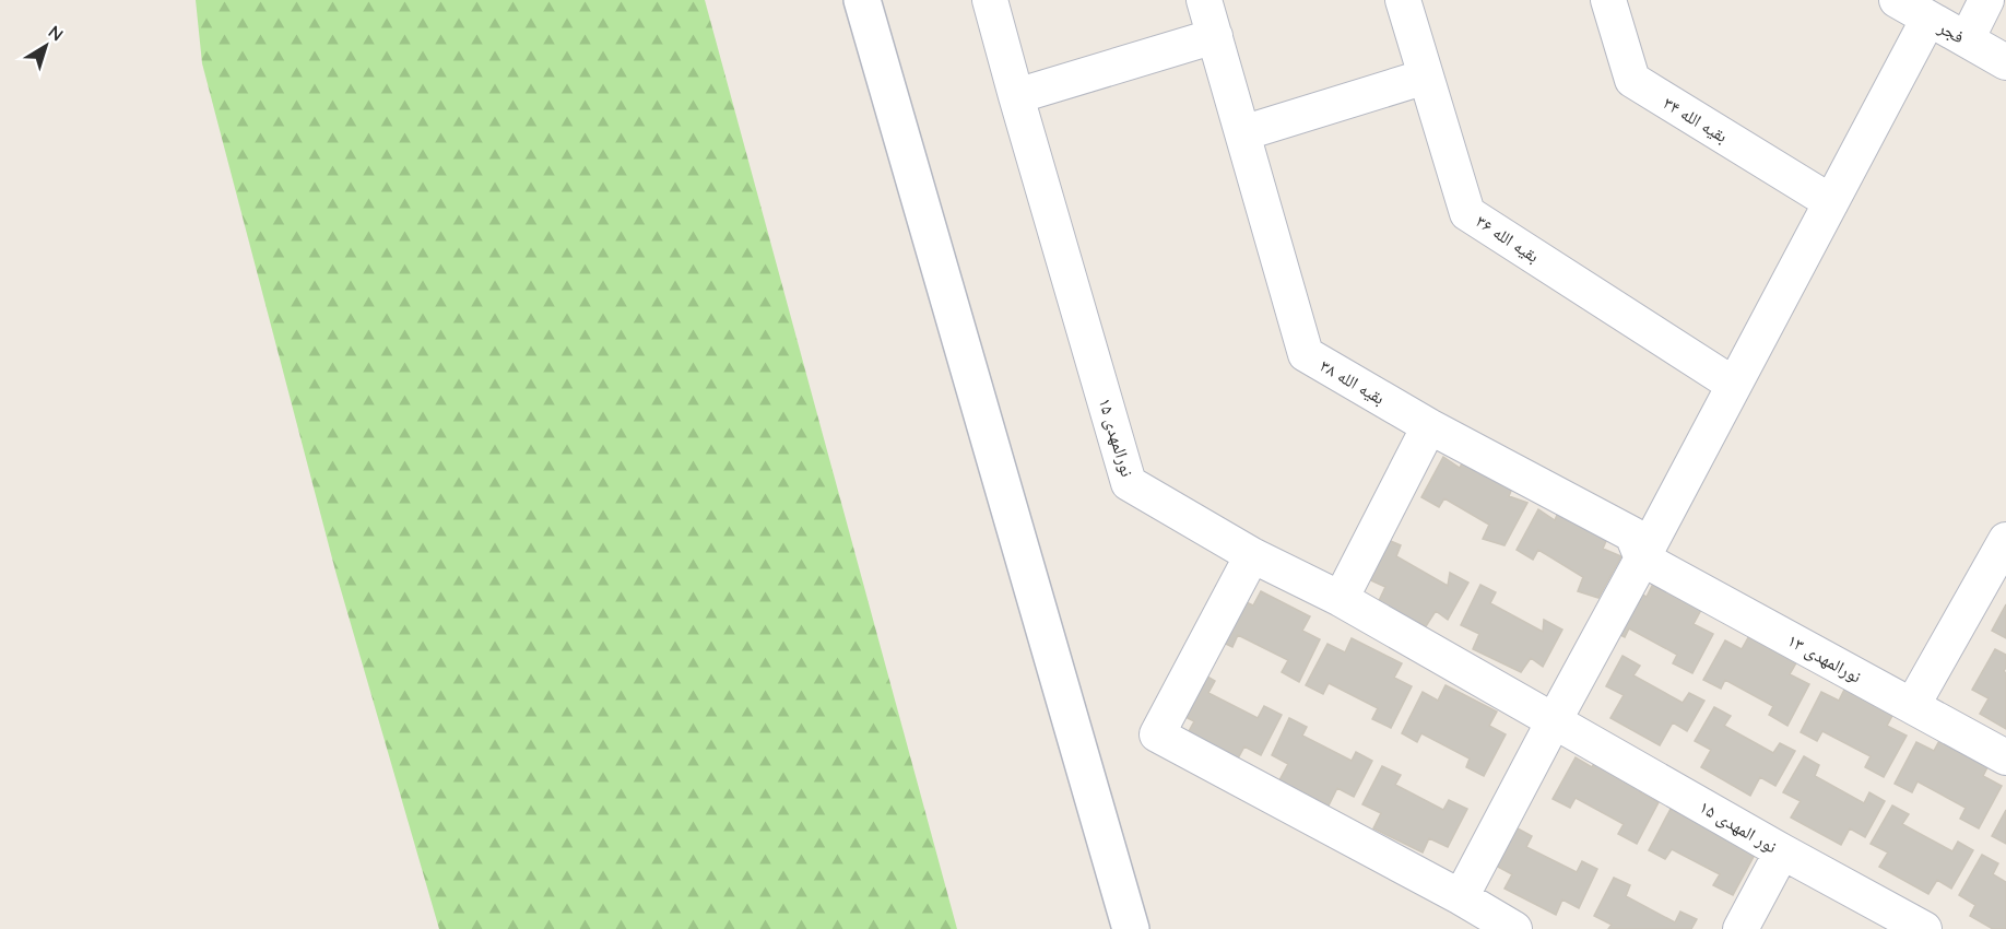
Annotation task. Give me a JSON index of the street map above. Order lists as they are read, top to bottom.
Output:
{
  "streets": {
    "street": [
      "فجر",
      "بقیه الله ۳۴",
      "بقیه الله ۳۶",
      "بقیه الله ۳۸",
      "نورالمهدی ۱۵",
      "نورالمهدی ۱۳",
      "نور المهدی ۱۵"
    ]
  },
  "crossings": [
    ["بقیه الله ۳۸", "نورالمهدی ۱۳"],
    ["نورالمهدی ۱۵", "نور المهدی ۱۵"]
  ],
  "north": "top right"
}
